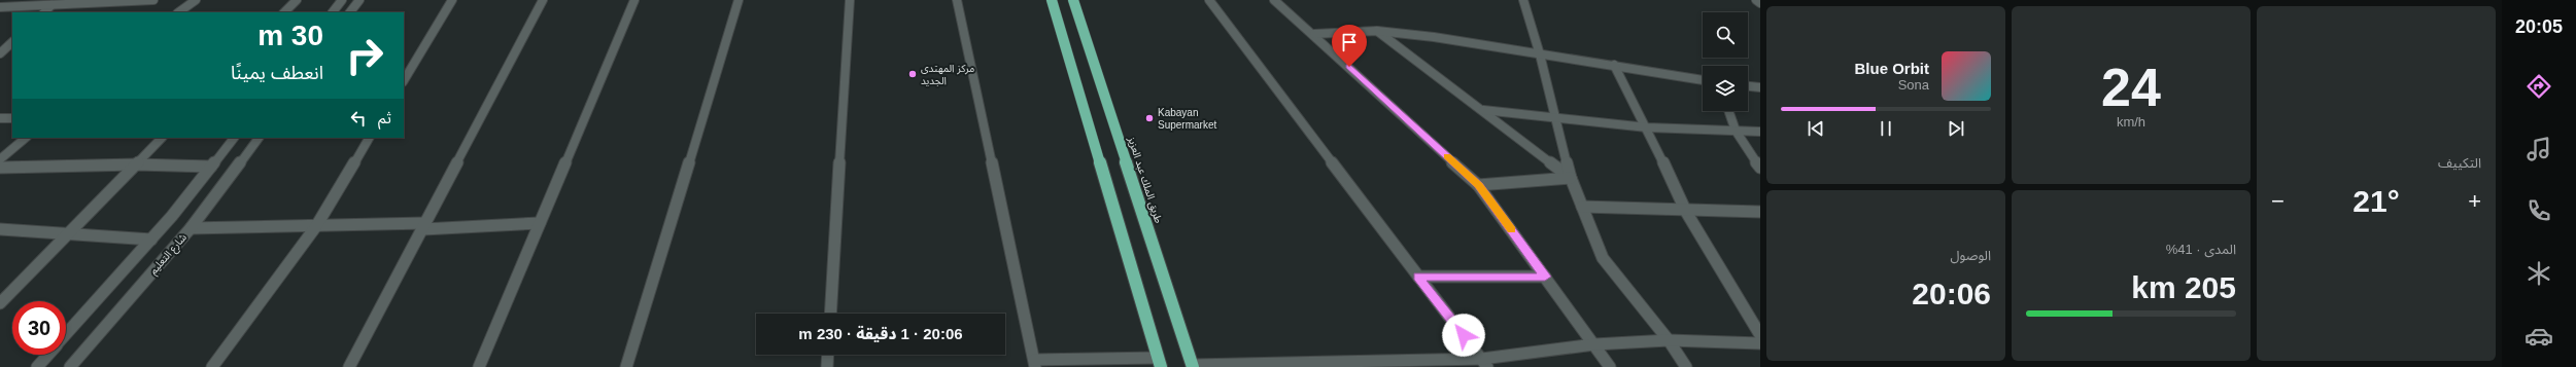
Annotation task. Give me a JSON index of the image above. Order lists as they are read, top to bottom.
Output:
{
  "streets": {
    "highway": ["طريق الملك عبد العزيز"],
    "street": ["شارع التعليم"]
  },
  "places": ["مركز المهتدى الجديد", "Kabayan Supermarket"],
  "page": {
    "tabs": "20:05",
    "tile": [
      "التكييف",
      ["24", "km/h"],
      ["المدى · 41%", "205 km"],
      ["الوصول", "20:06"]
    ],
    "turn": ["30 m", "انعطف يمينًا"],
    "song": ["Blue Orbit", "Sona"],
    "then": "ثم",
    "heat": ["−", "21°", "+"],
    "limit": "30",
    "trip": "20:06 · 1 دقيقة · 230 m"
  }
}
